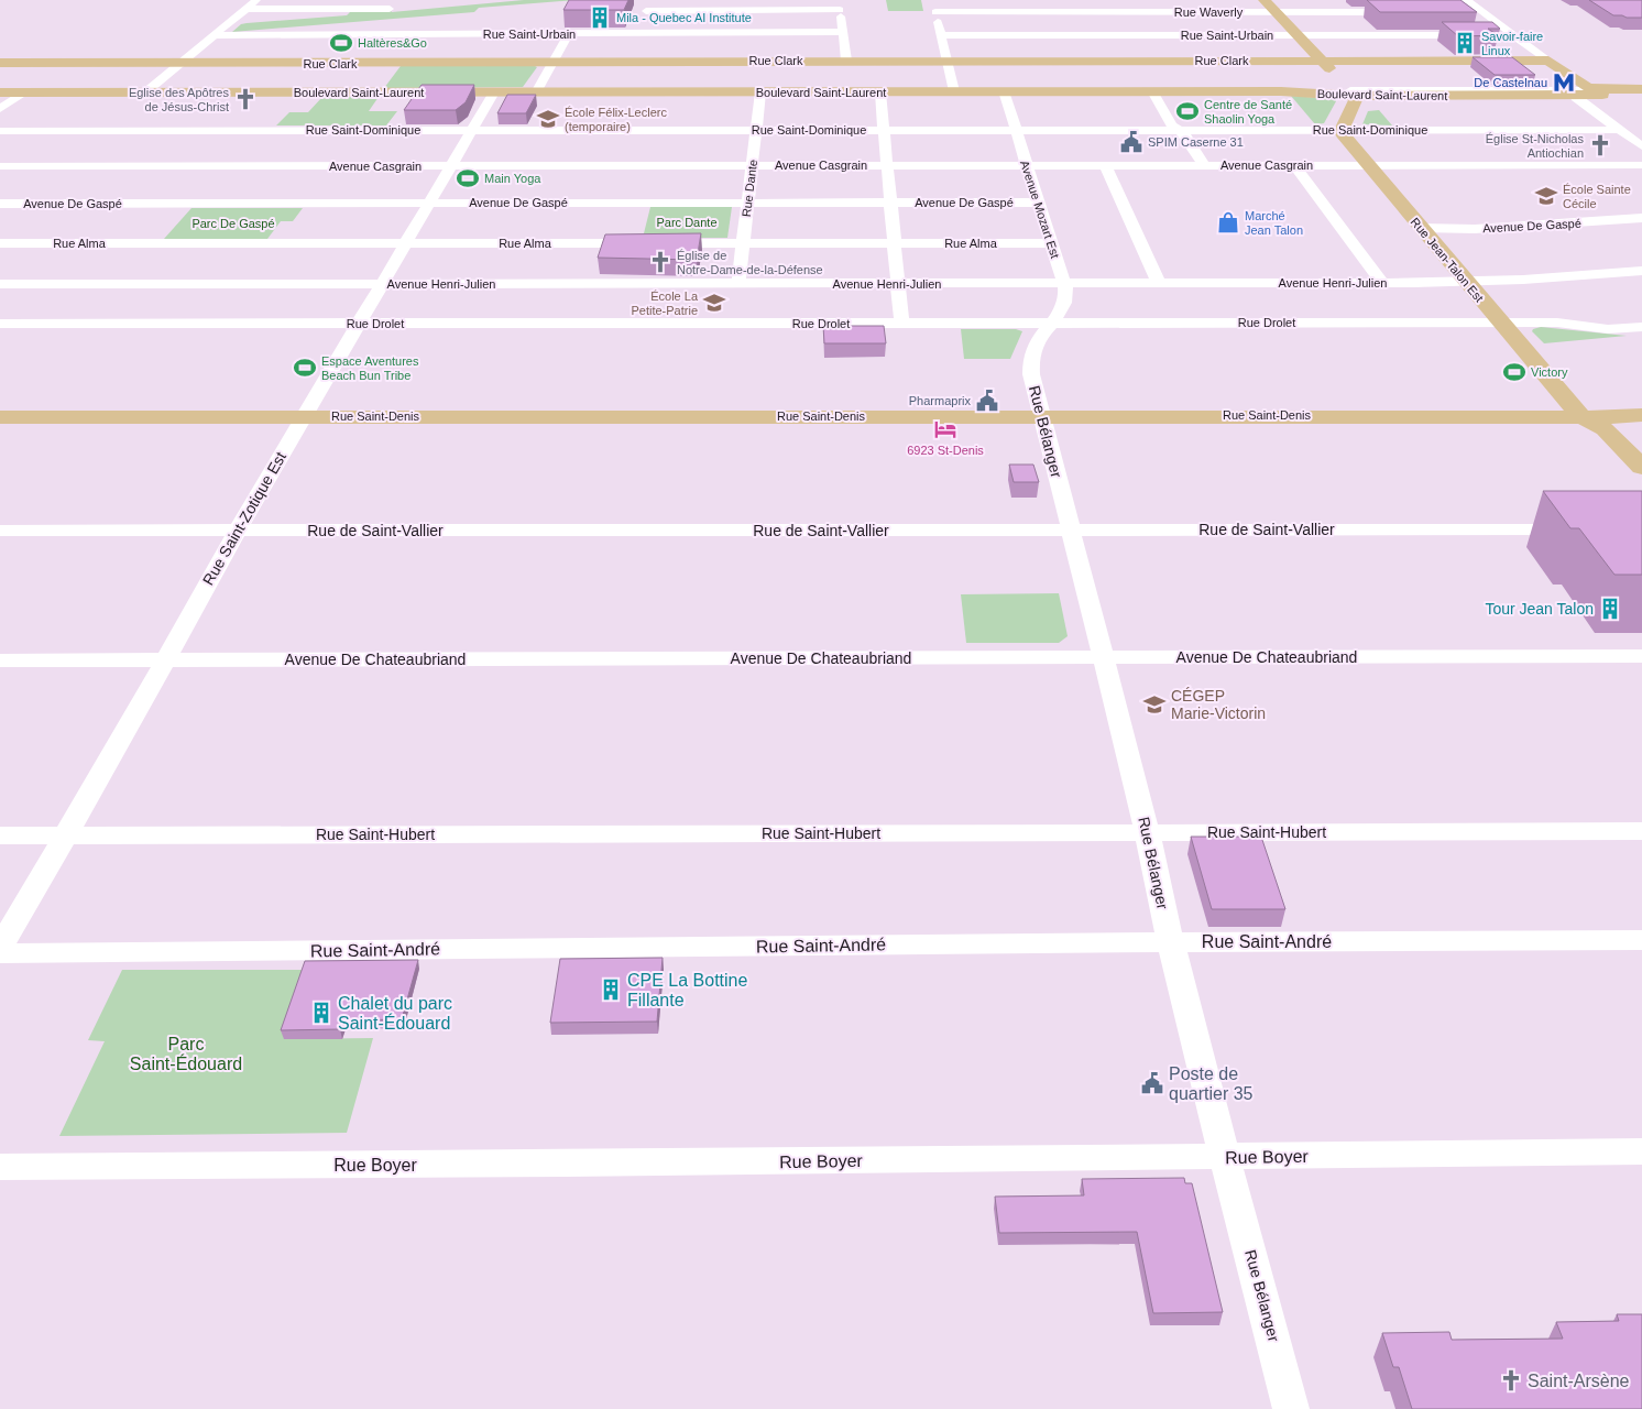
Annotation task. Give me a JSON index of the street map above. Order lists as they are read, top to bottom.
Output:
{
  "streets": {
    "main road": [
      "Rue Clark",
      "Boulevard Saint-Laurent",
      "Rue Jean-Talon Est",
      "Rue Saint-Denis"
    ],
    "street": [
      "Rue Waverly",
      "Rue Saint-Urbain",
      "Rue Saint-Dominique",
      "Avenue Casgrain",
      "Rue Dante",
      "Avenue De Gaspé",
      "Avenue Mozart Est",
      "Rue Alma",
      "Avenue Henri-Julien",
      "Rue Drolet",
      "Rue Bélanger",
      "Rue Saint-Zotique Est",
      "Rue de Saint-Vallier",
      "Avenue De Chateaubriand",
      "Rue Saint-Hubert",
      "Rue Saint-André",
      "Rue Boyer"
    ]
  },
  "crossings": [
    ["Rue Clark", "Boulevard Saint-Laurent"],
    ["Boulevard Saint-Laurent", "Rue Dante"],
    ["Boulevard Saint-Laurent", "Avenue Mozart Est"],
    ["Boulevard Saint-Laurent", "Rue Saint-Zotique Est"],
    ["Rue Saint-Dominique", "Rue Dante"],
    ["Rue Saint-Dominique", "Avenue Mozart Est"],
    ["Rue Saint-Dominique", "Rue Jean-Talon Est"],
    ["Rue Saint-Dominique", "Rue Saint-Zotique Est"],
    ["Avenue Casgrain", "Rue Dante"],
    ["Avenue Casgrain", "Avenue Mozart Est"],
    ["Avenue Casgrain", "Rue Jean-Talon Est"],
    ["Avenue Casgrain", "Rue Saint-Zotique Est"],
    ["Rue Dante", "Avenue De Gaspé"],
    ["Rue Dante", "Rue Alma"],
    ["Rue Dante", "Avenue Henri-Julien"],
    ["Avenue De Gaspé", "Avenue Mozart Est"],
    ["Avenue De Gaspé", "Rue Jean-Talon Est"],
    ["Avenue De Gaspé", "Rue Saint-Zotique Est"],
    ["Avenue Mozart Est", "Rue Alma"],
    ["Avenue Mozart Est", "Avenue Henri-Julien"],
    ["Avenue Mozart Est", "Rue Drolet"],
    ["Avenue Mozart Est", "Rue Bélanger"],
    ["Rue Alma", "Rue Saint-Zotique Est"],
    ["Rue Jean-Talon Est", "Avenue Henri-Julien"],
    ["Rue Jean-Talon Est", "Rue Drolet"],
    ["Rue Jean-Talon Est", "Rue Saint-Denis"],
    ["Avenue Henri-Julien", "Rue Saint-Zotique Est"],
    ["Rue Drolet", "Rue Bélanger"],
    ["Rue Drolet", "Rue Saint-Zotique Est"],
    ["Rue Saint-Denis", "Rue Bélanger"],
    ["Rue Saint-Denis", "Rue Saint-Zotique Est"],
    ["Rue Bélanger", "Rue de Saint-Vallier"],
    ["Rue Bélanger", "Avenue De Chateaubriand"],
    ["Rue Bélanger", "Rue Saint-Hubert"],
    ["Rue Bélanger", "Rue Saint-André"],
    ["Rue Bélanger", "Rue Boyer"],
    ["Rue Saint-Zotique Est", "Rue de Saint-Vallier"],
    ["Rue Saint-Zotique Est", "Avenue De Chateaubriand"],
    ["Rue Saint-Zotique Est", "Rue Saint-Hubert"]
  ],
  "parks": ["Parc Dante", "Parc De Gaspé", "Parc Saint-Édouard"],
  "places": {
    "building": [
      "Mila - Quebec AI Institute",
      "Savoir-faire Linux",
      "Tour Jean Talon",
      "CPE La Bottine Fillante",
      "Chalet du parc Saint-Édouard"
    ],
    "sports": [
      "Haltères&Go",
      "Centre de Santé Shaolin Yoga",
      "Main Yoga",
      "Espace Aventures Beach Bun Tribe",
      "Victory"
    ],
    "metro station": ["De Castelnau"],
    "church": [
      "Eglise des Apôtres de Jésus-Christ",
      "Église St-Nicholas Antiochian",
      "Église de Notre-Dame-de-la-Défense",
      "Saint-Arsène"
    ],
    "school or university": [
      "École Félix-Leclerc (temporaire)",
      "École Sainte Cécile",
      "École La Petite-Patrie",
      "CÉGEP Marie-Victorin"
    ],
    "public building": ["SPIM Caserne 31", "Pharmaprix", "Poste de quartier 35"],
    "shop": ["Marché Jean Talon"],
    "hotel": ["6923 St-Denis"]
  }
}
